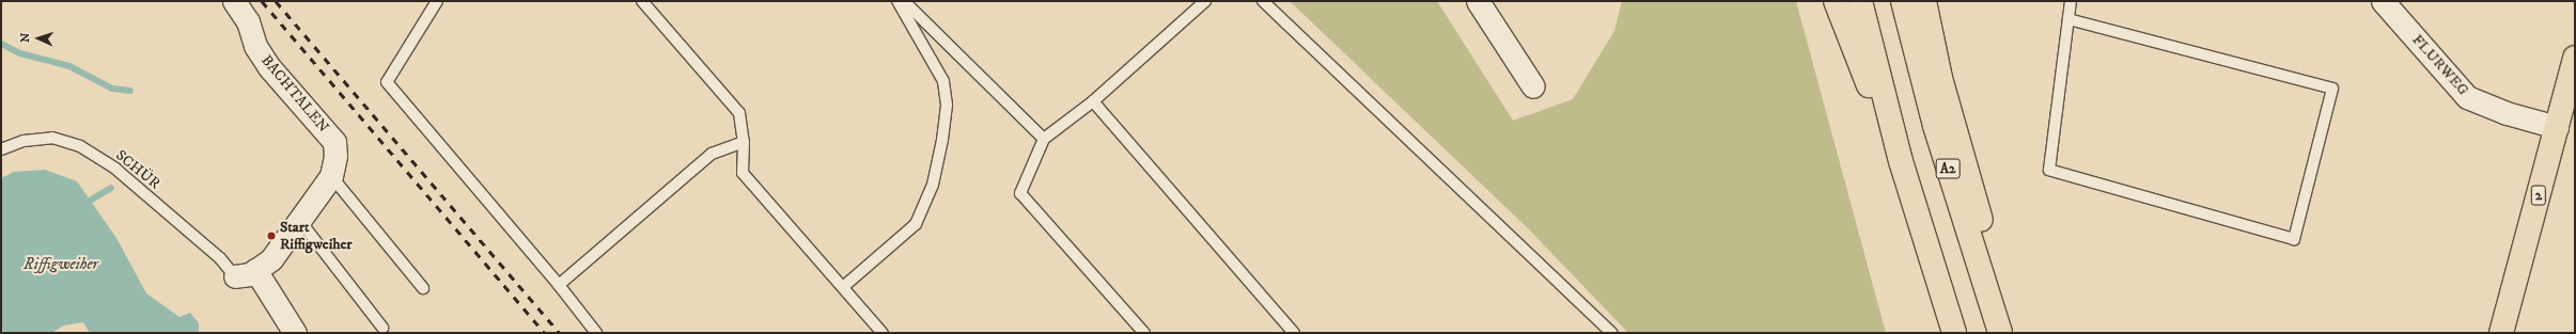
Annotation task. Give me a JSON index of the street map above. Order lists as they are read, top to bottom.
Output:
{
  "streets": {
    "main road": ["A2", "2"],
    "street": ["FLURWEG", "BACHTALEN"],
    "lane": ["SCHÜR"]
  },
  "crossings": [
    ["FLURWEG", "2"],
    ["BACHTALEN", "SCHÜR"]
  ],
  "water": ["Riffigweiher"],
  "places": ["Start Riffigweiher"],
  "north": "left"
}
